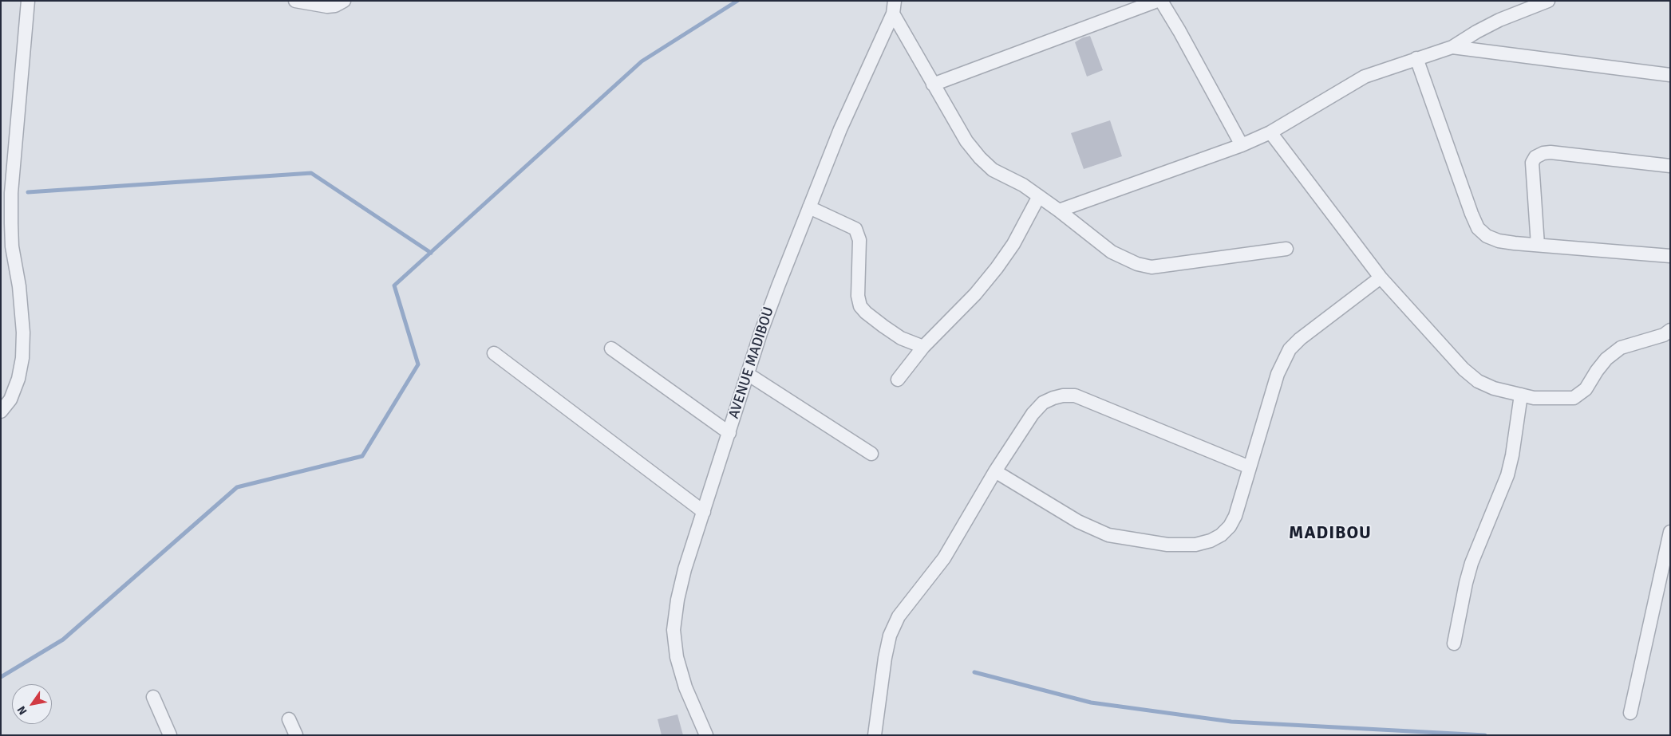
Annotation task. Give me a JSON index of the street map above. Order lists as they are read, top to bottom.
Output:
{
  "streets": {
    "street": ["AVENUE MADIBOU"]
  },
  "districts": ["MADIBOU"],
  "north": "bottom left"
}
